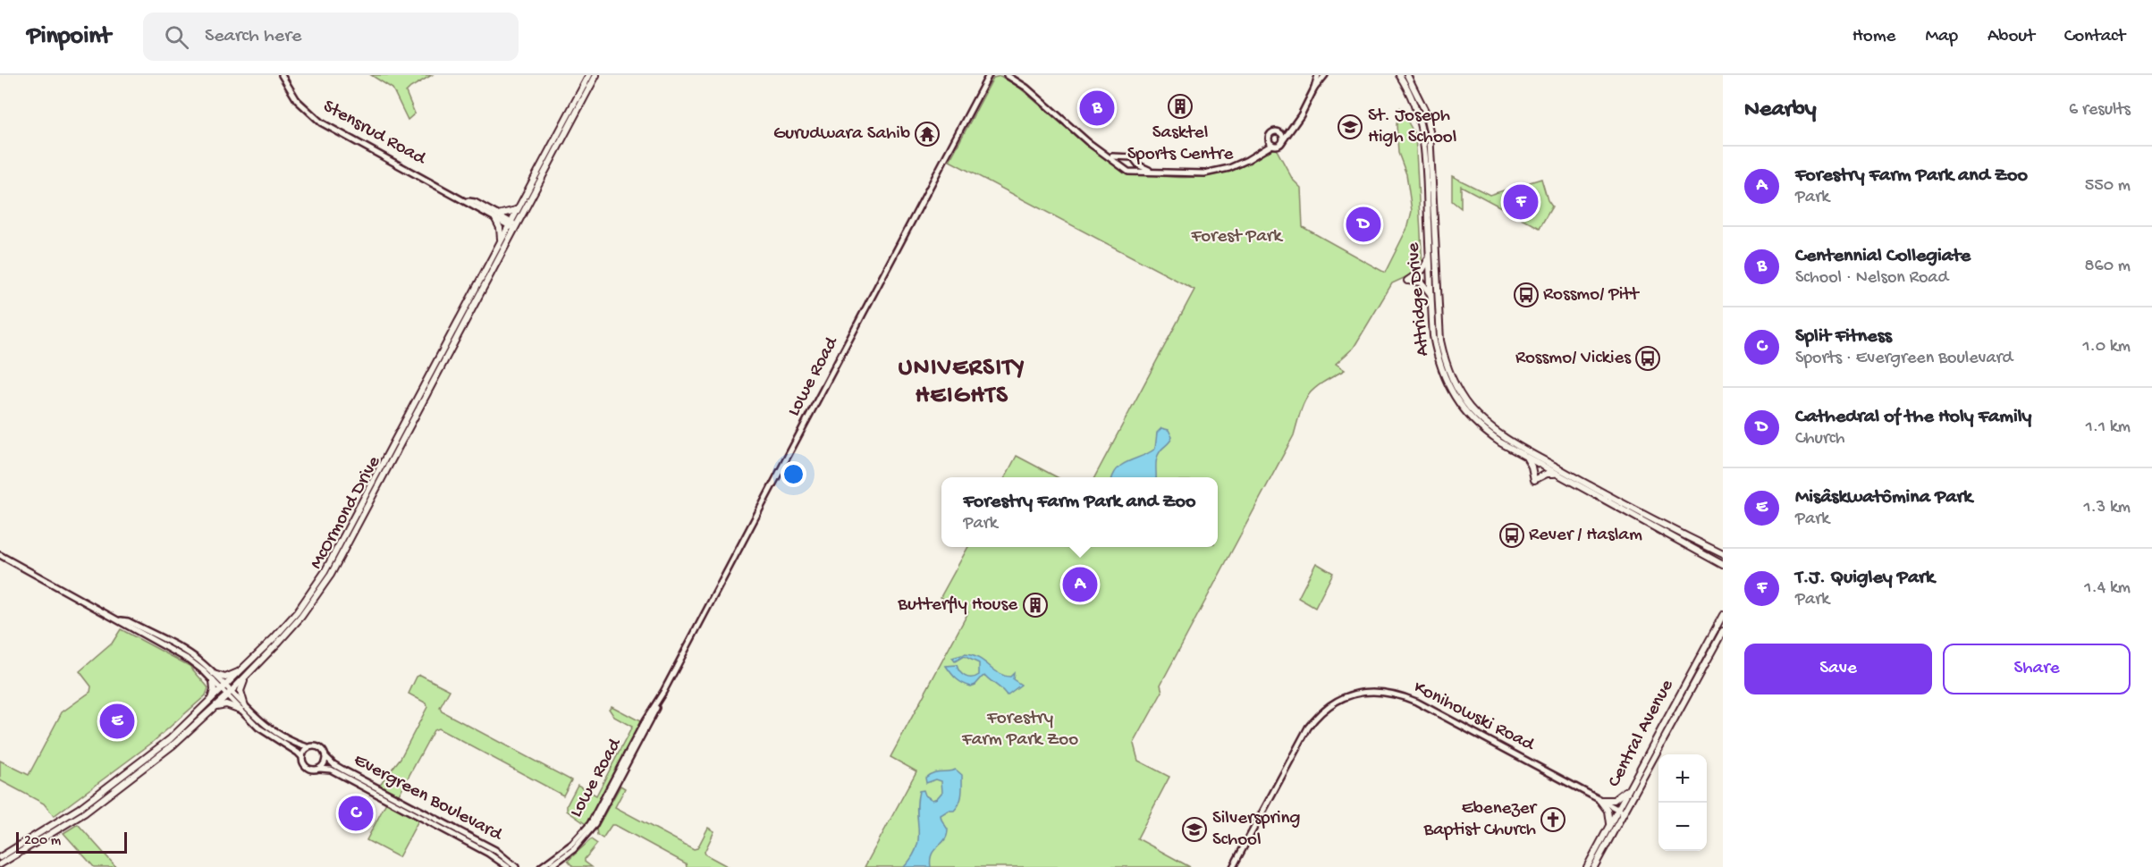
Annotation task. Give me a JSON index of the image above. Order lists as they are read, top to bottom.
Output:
{
  "streets": {
    "main road": ["Attridge Drive", "McOrmond Drive", "Central Avenue"],
    "street": [
      "Stensrud Road",
      "Lowe Road",
      "Konihowski Road",
      "Evergreen Boulevard"
    ]
  },
  "crossings": [
    ["Stensrud Road", "McOrmond Drive"],
    ["Konihowski Road", "Central Avenue"]
  ],
  "districts": ["UNIVERSITY HEIGHTS"],
  "parks": ["Forest Park", "Forestry Farm Park Zoo"],
  "places": {
    "building": ["Sasktel Sports Centre", "Butterfly House"],
    "school or university": ["St. Joseph High School", "Silverspring School"],
    "temple": ["Gurudwara Sahib"],
    "bus stop": ["Rossmo/ Pitt", "Rossmo/ Vickies", "Rever / Haslam"],
    "church": ["Ebenezer Baptist Church"]
  },
  "scale_bar": "200 m",
  "page": {
    "header": "Pinpoint",
    "search": "Search here",
    "nav": [
      "Home",
      "Map",
      "About",
      "Contact"
    ],
    "heading": ["Nearby", "6 results"],
    "pins": [
      "B",
      "F",
      "D",
      "A",
      "E",
      "C"
    ],
    "list": [
      {
        "mark": "A",
        "name": "Forestry Farm Park and Zoo",
        "note": "Park",
        "value": "550 m"
      },
      {
        "mark": "B",
        "name": "Centennial Collegiate",
        "note": "School · Nelson Road",
        "value": "860 m"
      },
      {
        "mark": "C",
        "name": "Split Fitness",
        "note": "Sports · Evergreen Boulevard",
        "value": "1.0 km"
      },
      {
        "mark": "D",
        "name": "Cathedral of the Holy Family",
        "note": "Church",
        "value": "1.1 km"
      },
      {
        "mark": "E",
        "name": "Misâskwatômina Park",
        "note": "Park",
        "value": "1.3 km"
      },
      {
        "mark": "F",
        "name": "T.J. Quigley Park",
        "note": "Park",
        "value": "1.4 km"
      }
    ],
    "popup": ["Forestry Farm Park and Zoo", "Park"],
    "buttons": ["Save", "Share"],
    "map_buttons": ["+", "−"],
    "scale": "200 m"
  }
}
